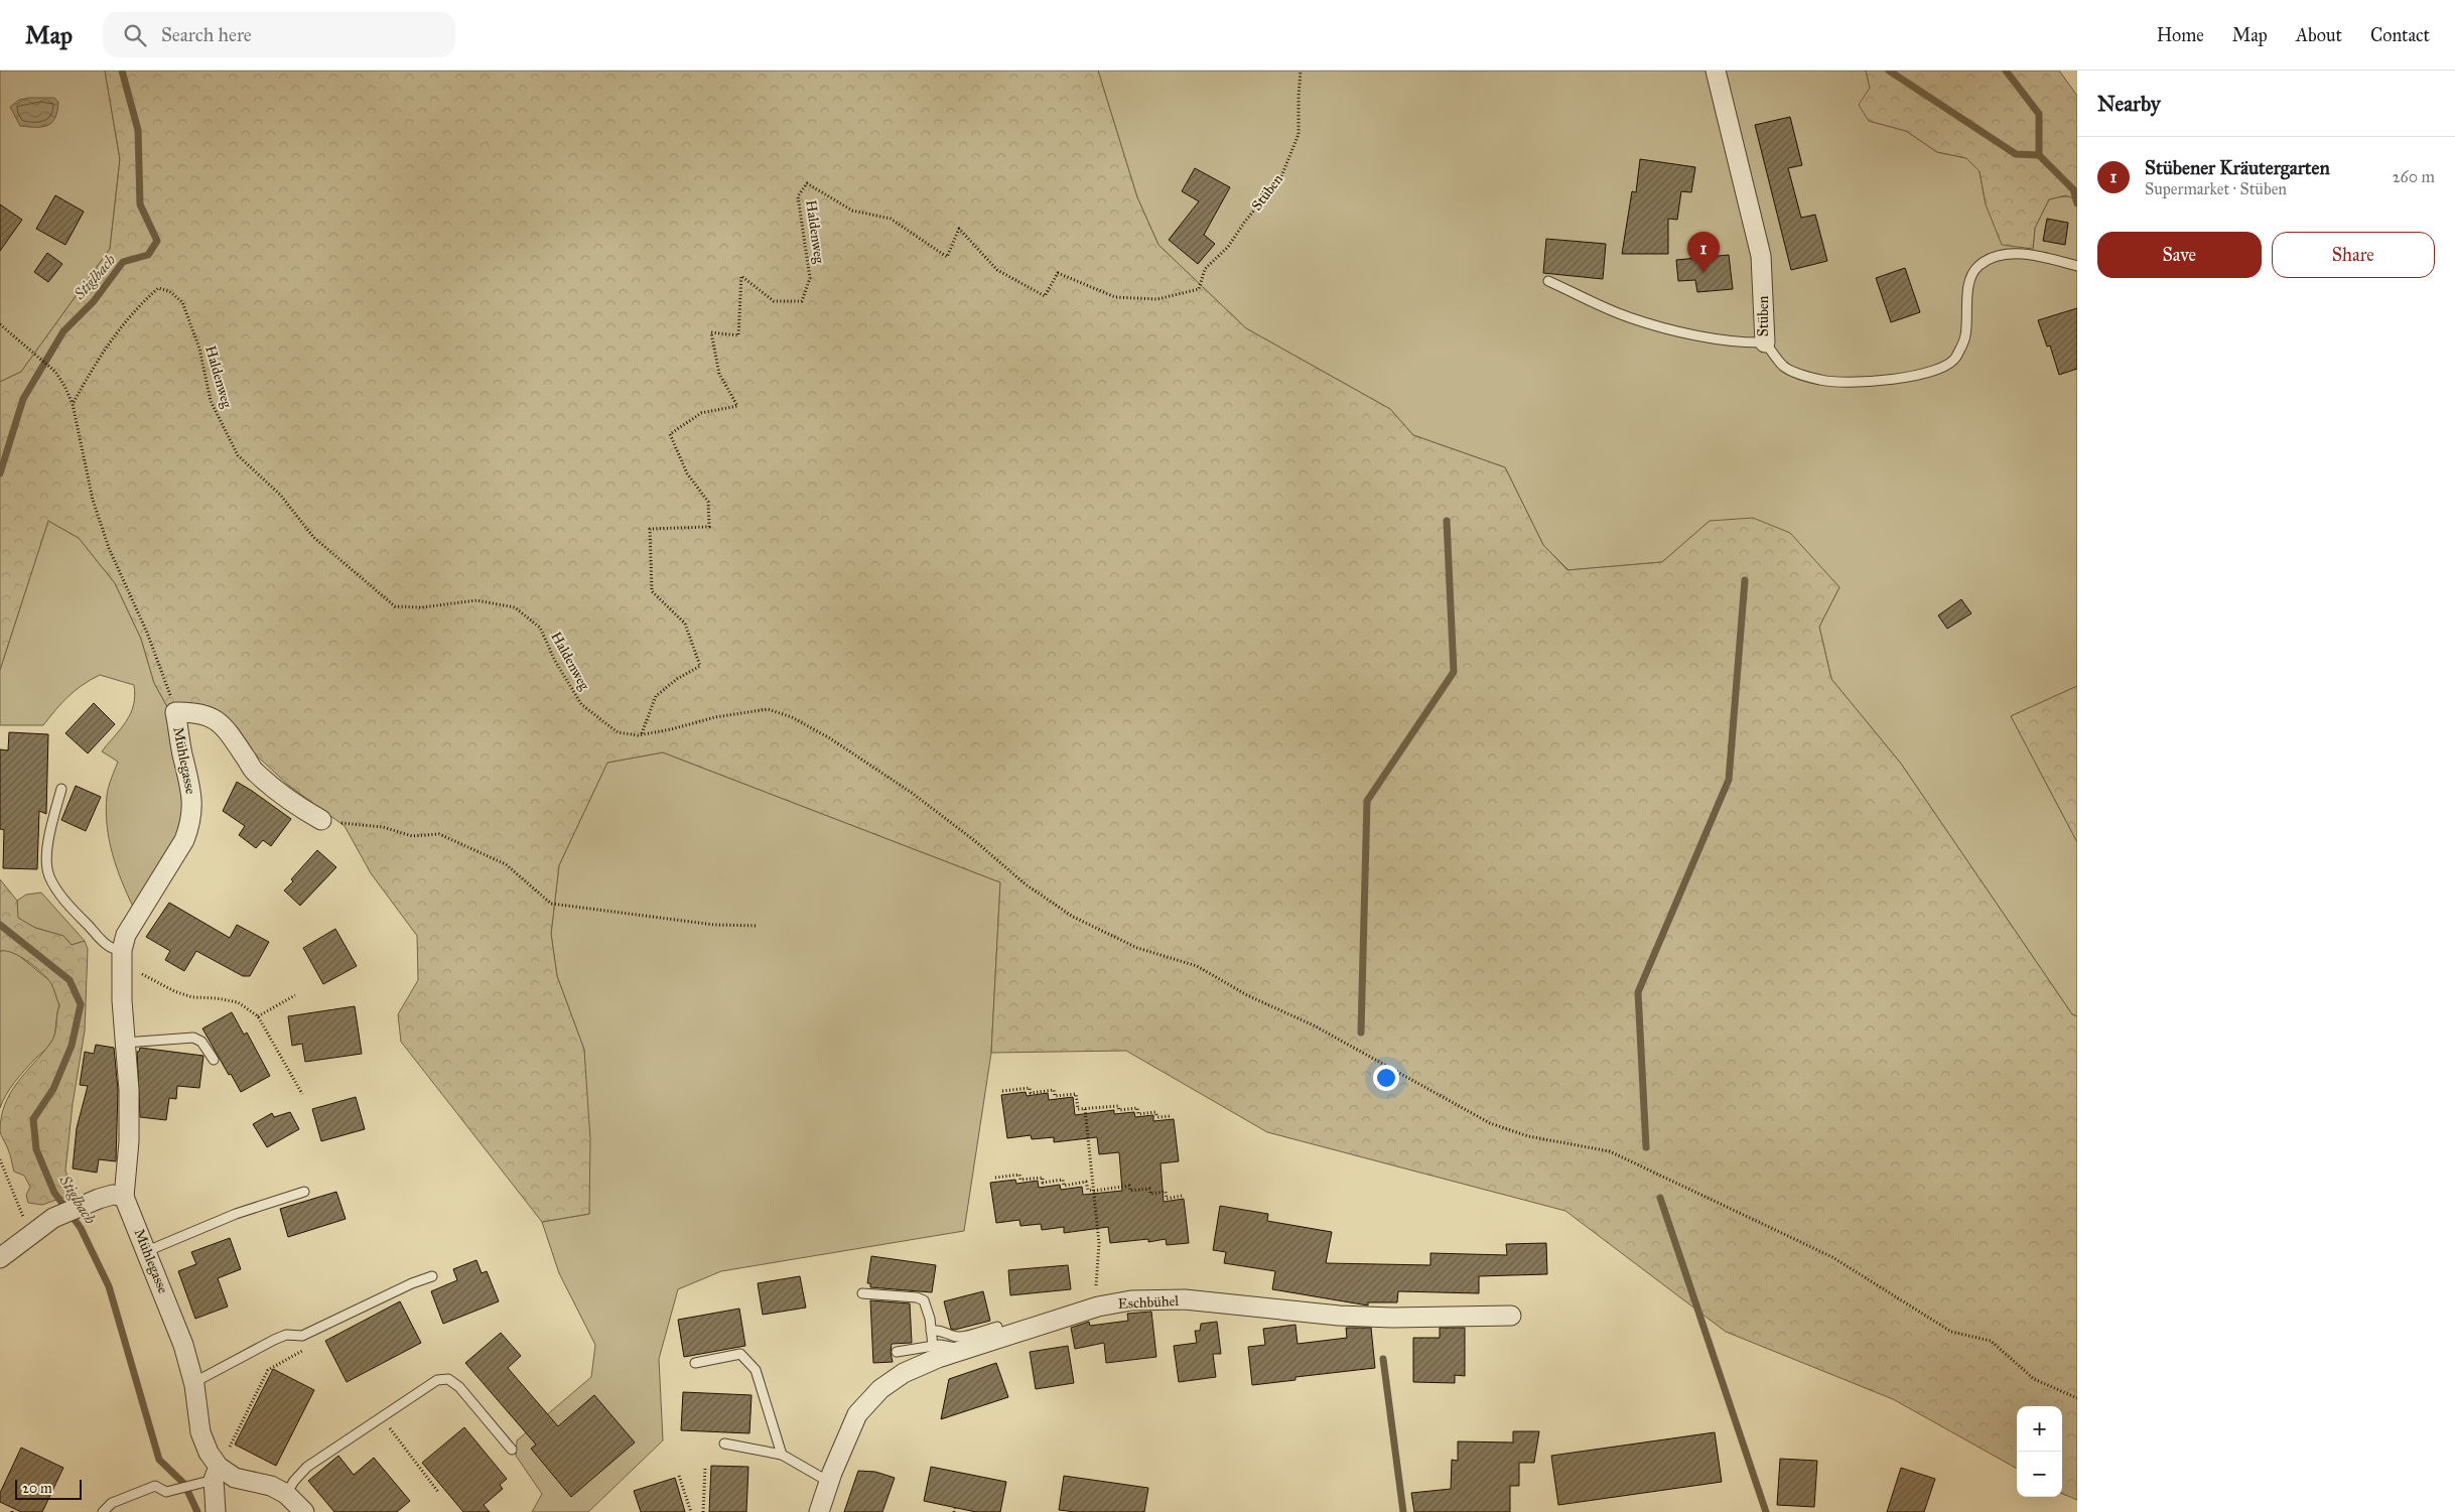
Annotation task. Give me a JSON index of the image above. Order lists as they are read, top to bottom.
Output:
{
  "streets": {
    "street": ["Stüben", "Mühlegasse", "Eschbühel"],
    "path": ["Haldenweg"]
  },
  "crossings": [
    ["Stüben", "Haldenweg"]
  ],
  "water": ["Stiglbach"],
  "scale_bar": "20 m",
  "page": {
    "header": "Map",
    "search": "Search here",
    "nav": [
      "Home",
      "Map",
      "About",
      "Contact"
    ],
    "heading": "Nearby",
    "list": [
      {
        "mark": "1",
        "name": "Stübener Kräutergarten",
        "note": "Supermarket · Stüben",
        "value": "260 m"
      }
    ],
    "buttons": ["Save", "Share"],
    "pins": "1",
    "map_buttons": ["+", "−"],
    "scale": "20 m"
  }
}
